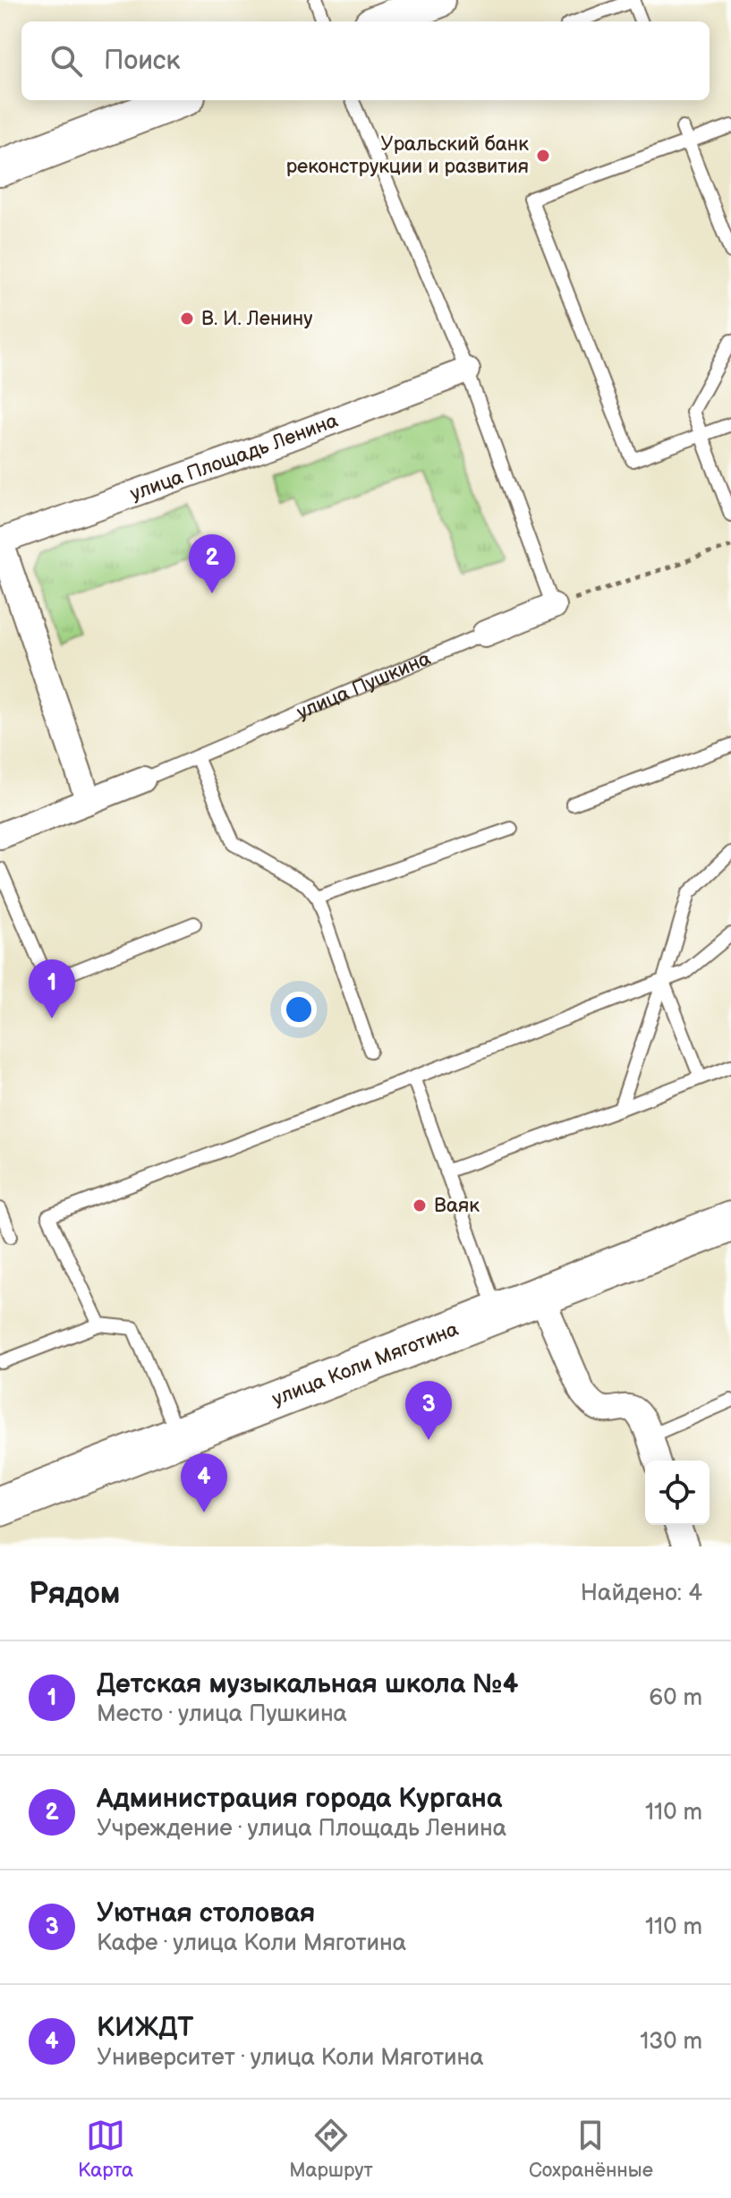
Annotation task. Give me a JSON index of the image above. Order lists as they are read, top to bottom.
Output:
{
  "streets": {
    "main road": ["улица Коли Мяготина"],
    "street": ["улица Площадь Ленина", "улица Пушкина"]
  },
  "places": ["Уральский банк реконструкции и развития", "В. И. Ленину", "Ваяк"],
  "page": {
    "search": "Поиск",
    "pins": [
      "2",
      "1",
      "3",
      "4"
    ],
    "heading": ["Рядом", "Найдено: 4"],
    "list": [
      {
        "mark": "1",
        "name": "Детская музыкальная школа №4",
        "note": "Место · улица Пушкина",
        "value": "60 m"
      },
      {
        "mark": "2",
        "name": "Администрация города Кургана",
        "note": "Учреждение · улица Площадь Ленина",
        "value": "110 m"
      },
      {
        "mark": "3",
        "name": "Уютная столовая",
        "note": "Кафе · улица Коли Мяготина",
        "value": "110 m"
      },
      {
        "mark": "4",
        "name": "КИЖДТ",
        "note": "Университет · улица Коли Мяготина",
        "value": "130 m"
      }
    ],
    "nav": ["Карта", "Маршрут", "Сохранённые"]
  }
}
